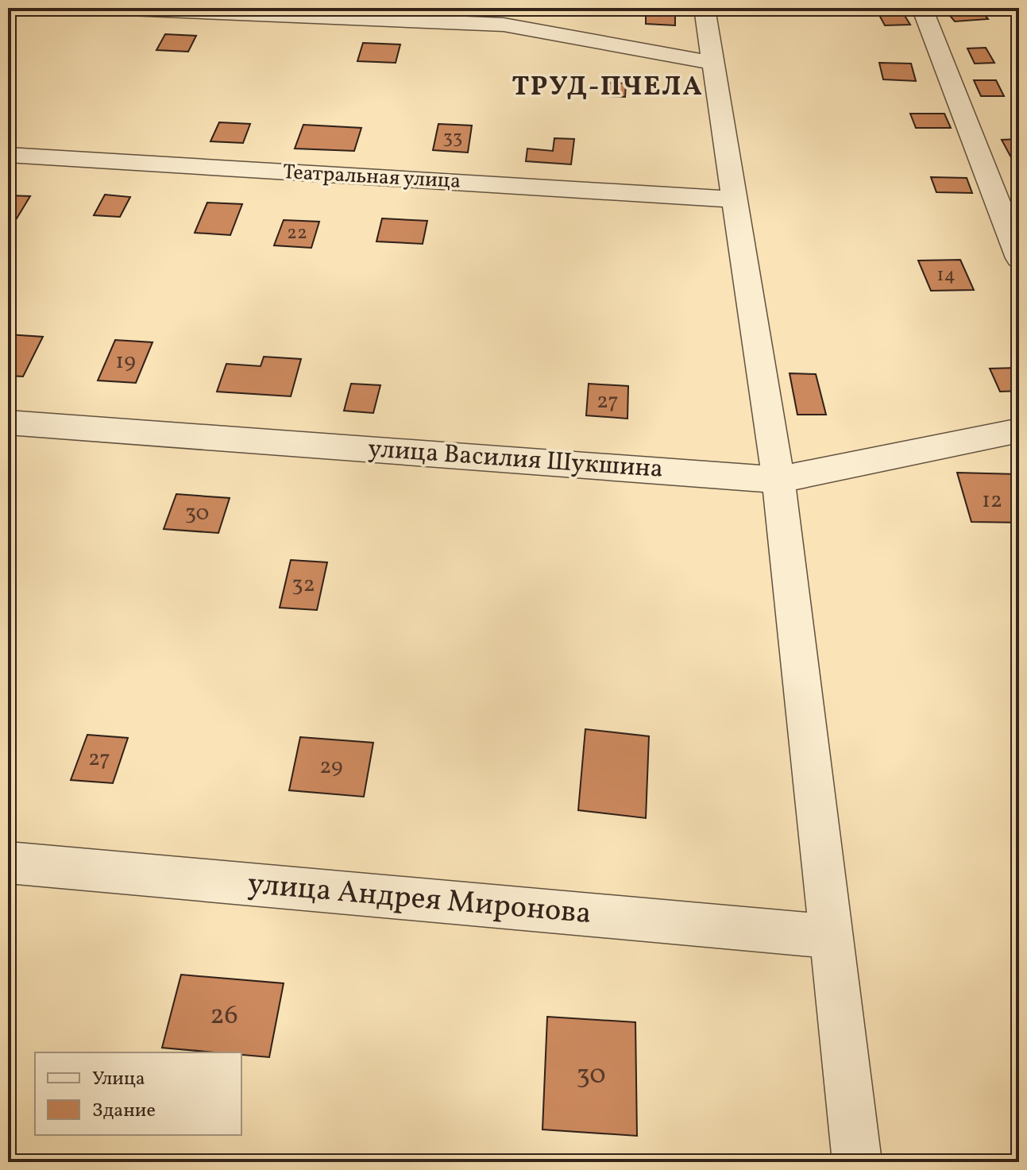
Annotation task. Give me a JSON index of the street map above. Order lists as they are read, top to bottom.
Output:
{
  "streets": {
    "street": ["Театральная улица", "улица Василия Шукшина", "улица Андрея Миронова"]
  },
  "districts": ["ТРУД-ПЧЕЛА"],
  "house_numbers": [
    "33",
    "22",
    "14",
    "19",
    "27",
    "12",
    "30",
    "32",
    "27",
    "29",
    "26",
    "30"
  ],
  "legend": ["Улица", "Здание"]
}
